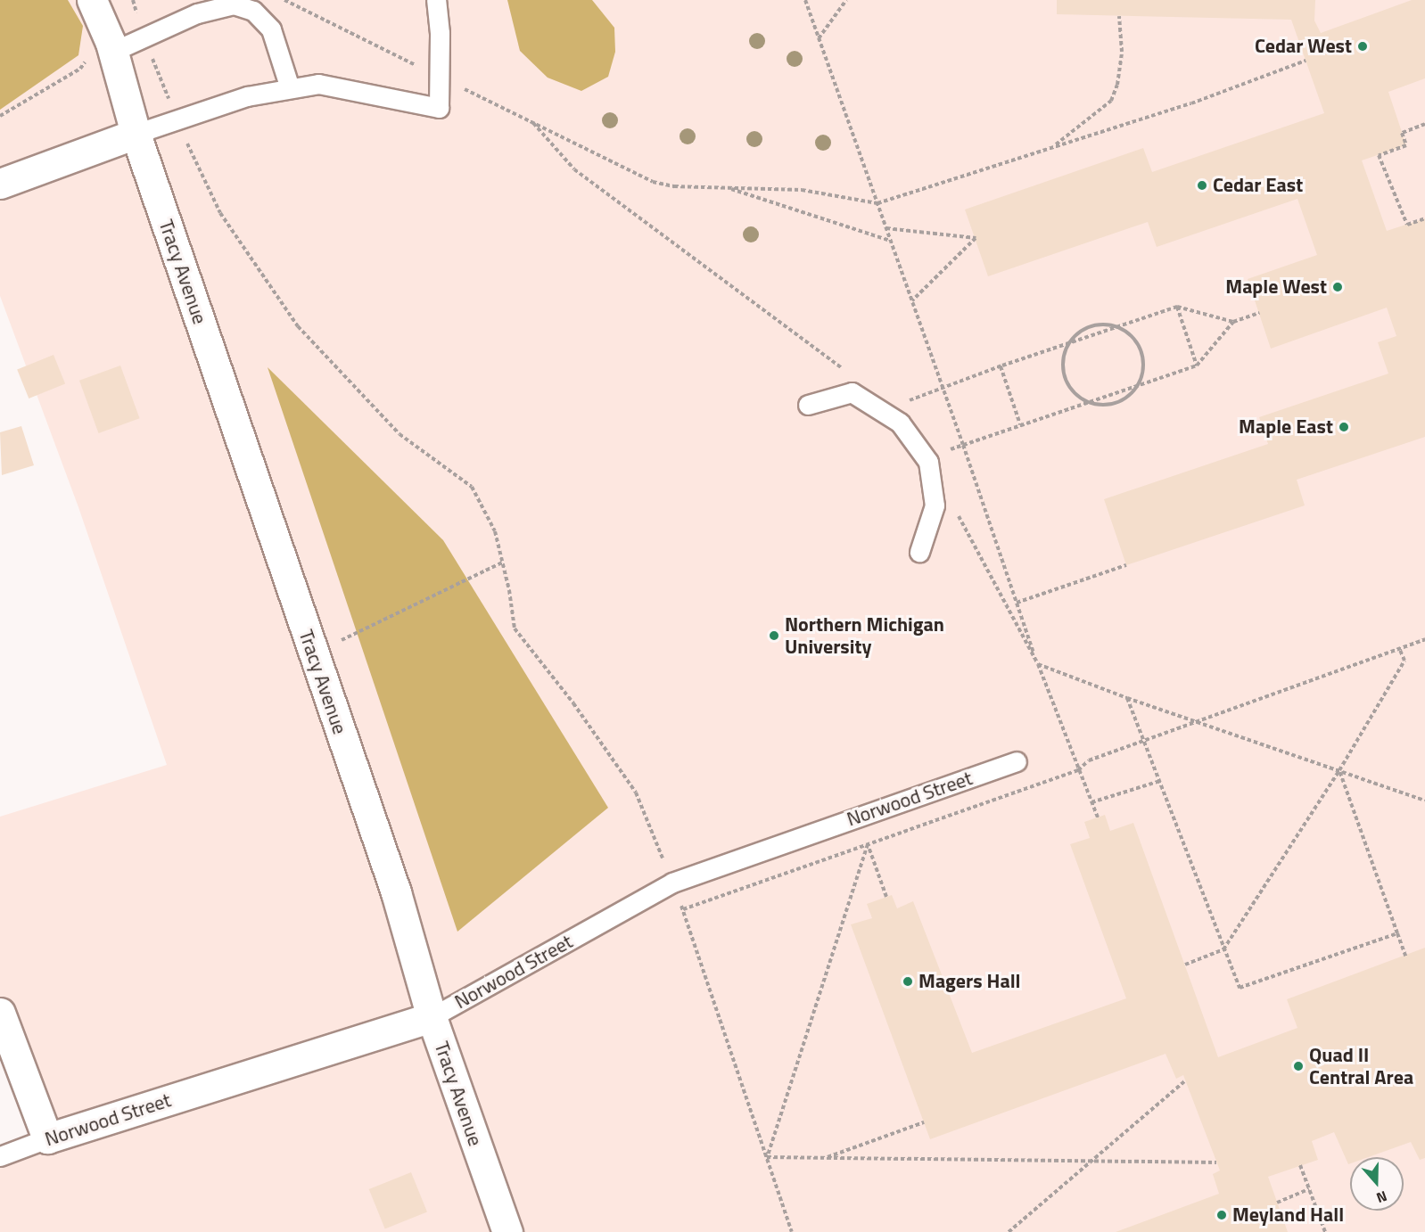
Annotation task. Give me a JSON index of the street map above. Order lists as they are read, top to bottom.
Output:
{
  "streets": {
    "street": ["Tracy Avenue", "Norwood Street"]
  },
  "crossings": [
    ["Tracy Avenue", "Norwood Street"]
  ],
  "places": [
    "Cedar West",
    "Cedar East",
    "Maple West",
    "Maple East",
    "Northern Michigan University",
    "Magers Hall",
    "Quad II Central Area",
    "Meyland Hall"
  ],
  "north": "bottom"
}
